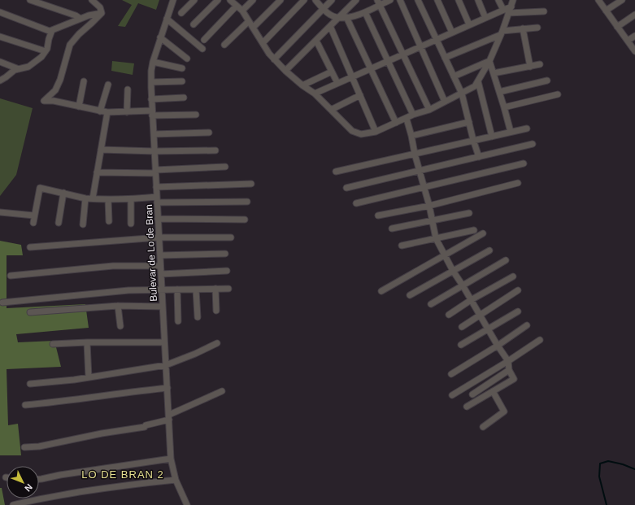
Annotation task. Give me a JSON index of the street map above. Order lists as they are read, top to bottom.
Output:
{
  "streets": {
    "street": ["Bulevar de Lo de Bran"]
  },
  "districts": ["LO DE BRAN 2"],
  "north": "bottom right"
}
